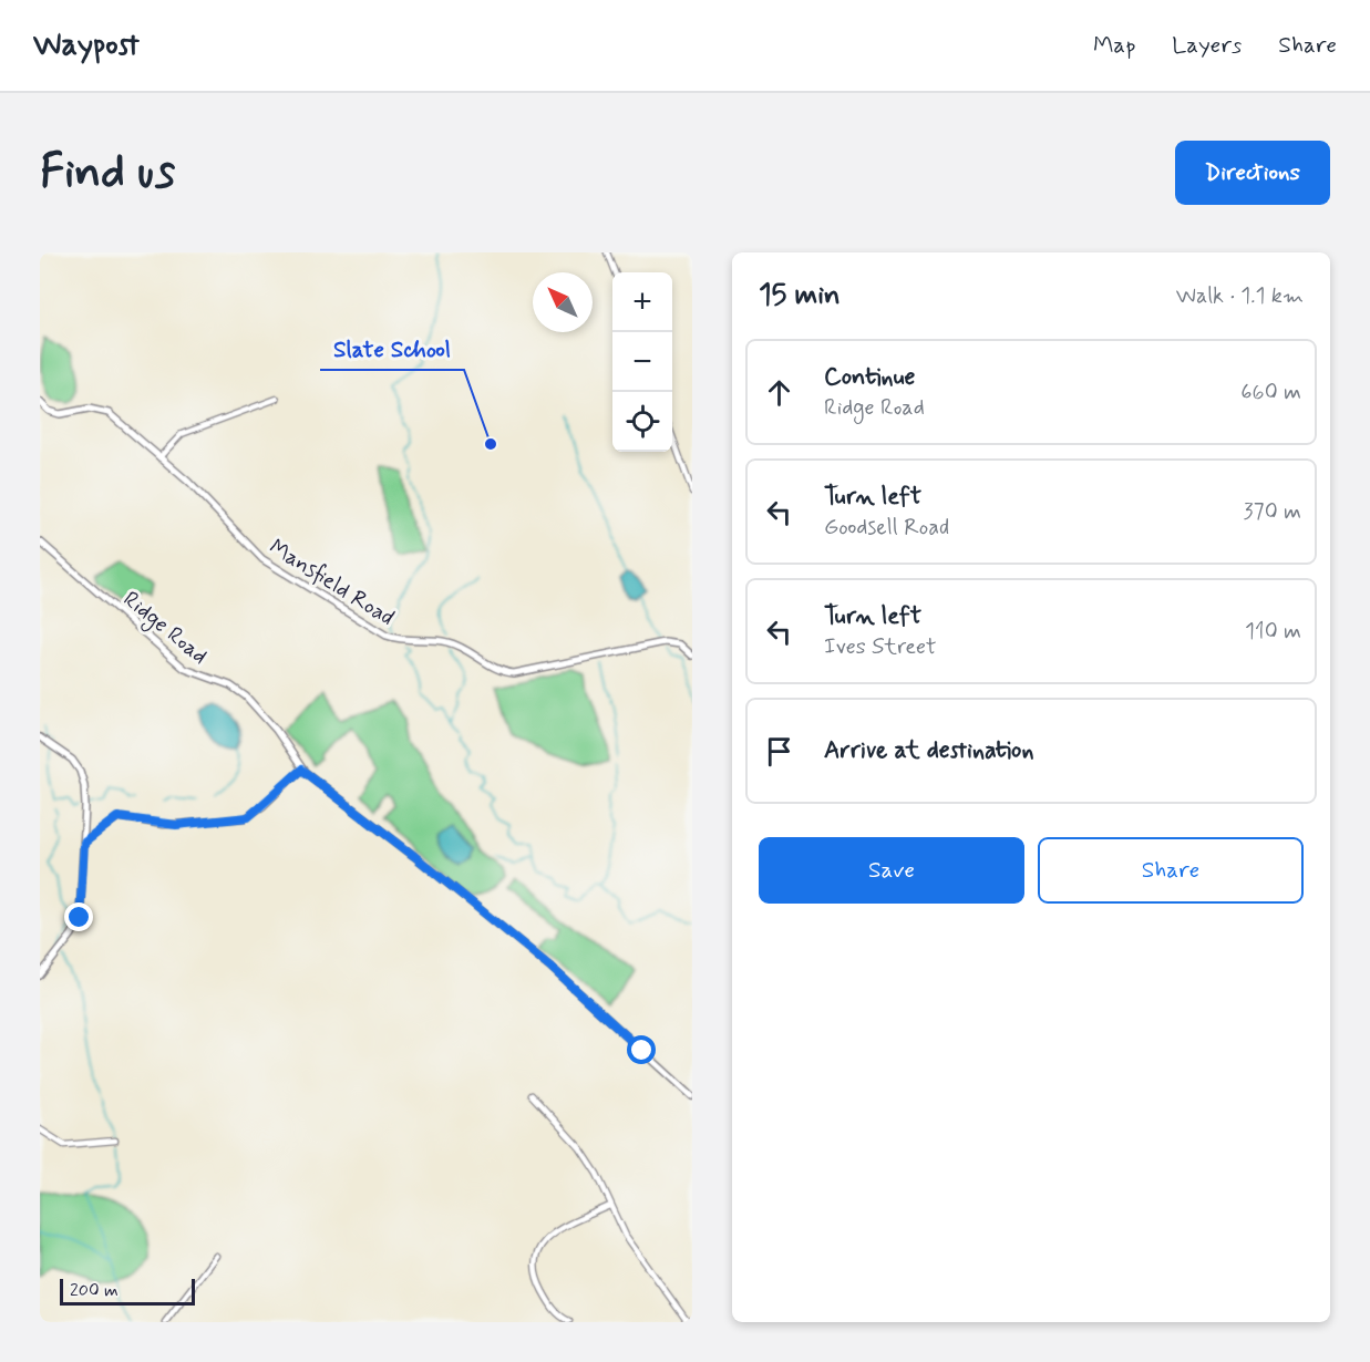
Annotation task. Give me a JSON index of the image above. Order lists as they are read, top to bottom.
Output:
{
  "streets": {
    "street": ["Mansfield Road", "Ridge Road"]
  },
  "places": ["Slate School"],
  "scale_bar": "200 m",
  "north": "top left",
  "page": {
    "header": "Waypost",
    "nav": ["Map", "Layers", "Share"],
    "buttons": [
      "Directions",
      ["Save", "Share"]
    ],
    "title": "Find us",
    "heading": ["15 min", "Walk · 1.1 km"],
    "map_buttons": ["+", "−"],
    "list": [
      ["Continue", "Ridge Road", "660 m"],
      ["Turn left", "Goodsell Road", "370 m"],
      ["Turn left", "Ives Street", "110 m"],
      "Arrive at destination"
    ],
    "scale": "200 m"
  }
}
